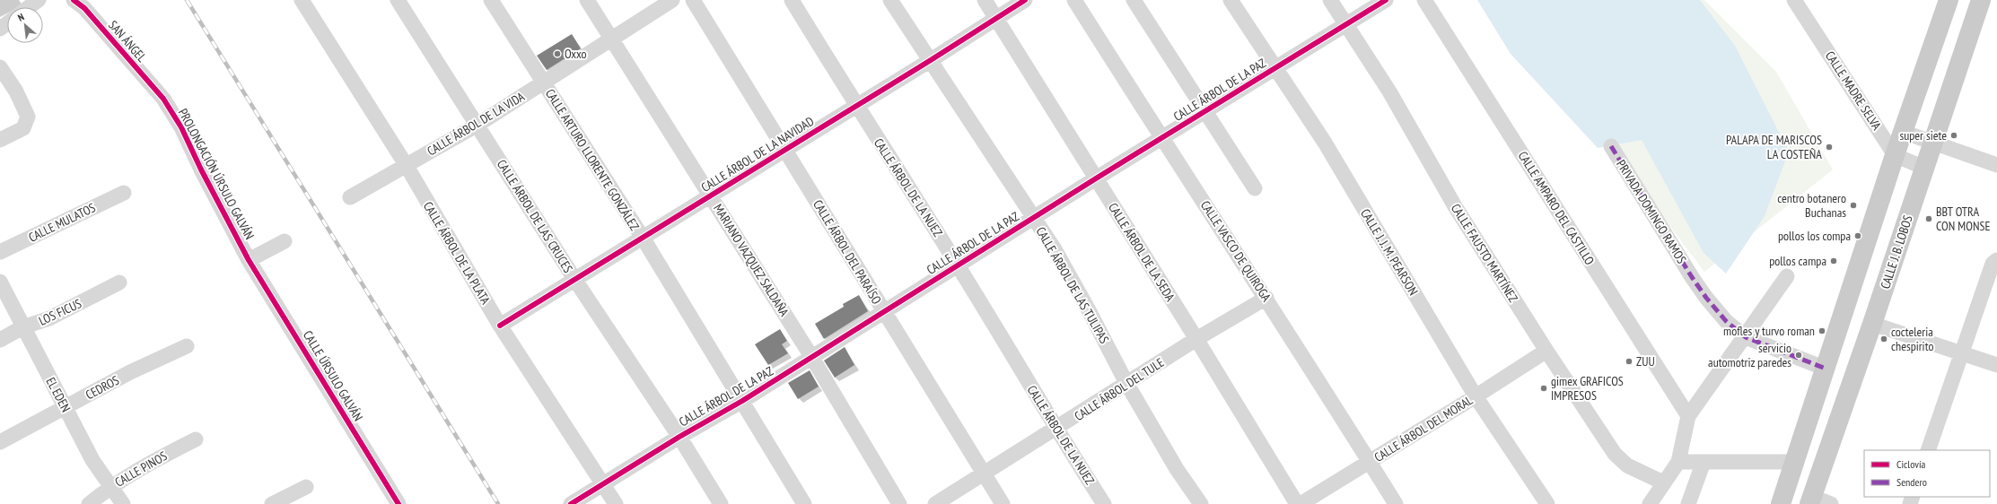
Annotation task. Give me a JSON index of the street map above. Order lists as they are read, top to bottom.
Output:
{
  "streets": {
    "main road": ["CALLE J. B. LOBOS"],
    "street": [
      "SAN ÁNGEL",
      "CALLE ÁRBOL DE LA PAZ",
      "CALLE MADRE SELVA",
      "CALLE ÁRBOL DE LA VIDA",
      "CALLE ÁRBOL DE LA NAVIDAD",
      "CALLE ARTURO LLORENTE GONZÁLEZ",
      "PROLONGACIÓN ÚRSULO GALVÁN",
      "CALLE ÁRBOL DE LA NUEZ",
      "CALLE AMPARO DEL CASTILLO",
      "PRIVADA DOMINGO RAMOS",
      "CALLE ÁRBOL DE LAS CRUCES",
      "CALLE MULATOS",
      "CALLE VASCO DE QUIROGA",
      "CALLE ÁRBOL DEL PARAÍSO",
      "CALLE ÁRBOL DE LA SEDA",
      "CALLE J. J. M. PEARSON",
      "CALLE ÁRBOL DE LA PLATA",
      "CALLE FAUSTO MARTÍNEZ",
      "MARIANO VAZQUEZ SALDAÑA",
      "CALLE ÁRBOL DE LAS TULIPAS",
      "LOS FICUS",
      "CALLE ÚRSULO GALVÁN",
      "CEDROS",
      "CALLE ÁRBOL DEL TULE",
      "EL EDEN",
      "CALLE ÁRBOL DEL MORAL",
      "CALLE PINOS"
    ]
  },
  "crossings": [
    ["SAN ÁNGEL", "PROLONGACIÓN ÚRSULO GALVÁN"],
    ["CALLE ÁRBOL DE LA PAZ", "CALLE ARTURO LLORENTE GONZÁLEZ"],
    ["CALLE ÁRBOL DE LA PAZ", "CALLE ÁRBOL DE LA NUEZ"],
    ["CALLE ÁRBOL DE LA PAZ", "CALLE ÁRBOL DE LAS CRUCES"],
    ["CALLE ÁRBOL DE LA PAZ", "CALLE VASCO DE QUIROGA"],
    ["CALLE ÁRBOL DE LA PAZ", "CALLE ÁRBOL DEL PARAÍSO"],
    ["CALLE ÁRBOL DE LA PAZ", "CALLE ÁRBOL DE LA SEDA"],
    ["CALLE ÁRBOL DE LA PAZ", "CALLE J. J. M. PEARSON"],
    ["CALLE ÁRBOL DE LA PAZ", "CALLE ÁRBOL DE LA PLATA"],
    ["CALLE ÁRBOL DE LA PAZ", "CALLE FAUSTO MARTÍNEZ"],
    ["CALLE ÁRBOL DE LA PAZ", "MARIANO VAZQUEZ SALDAÑA"],
    ["CALLE ÁRBOL DE LA PAZ", "CALLE ÁRBOL DE LAS TULIPAS"],
    ["CALLE ÁRBOL DE LA VIDA", "CALLE ARTURO LLORENTE GONZÁLEZ"],
    ["CALLE ÁRBOL DE LA VIDA", "CALLE ÁRBOL DE LAS CRUCES"],
    ["CALLE ÁRBOL DE LA VIDA", "CALLE ÁRBOL DE LA PLATA"],
    ["CALLE ÁRBOL DE LA VIDA", "MARIANO VAZQUEZ SALDAÑA"],
    ["CALLE ÁRBOL DE LA NAVIDAD", "CALLE ARTURO LLORENTE GONZÁLEZ"],
    ["CALLE ÁRBOL DE LA NAVIDAD", "CALLE ÁRBOL DE LA NUEZ"],
    ["CALLE ÁRBOL DE LA NAVIDAD", "CALLE ÁRBOL DE LAS CRUCES"],
    ["CALLE ÁRBOL DE LA NAVIDAD", "CALLE ÁRBOL DEL PARAÍSO"],
    ["CALLE ÁRBOL DE LA NAVIDAD", "CALLE ÁRBOL DE LA SEDA"],
    ["CALLE ÁRBOL DE LA NAVIDAD", "CALLE ÁRBOL DE LA PLATA"],
    ["CALLE ÁRBOL DE LA NAVIDAD", "MARIANO VAZQUEZ SALDAÑA"],
    ["CALLE ÁRBOL DE LA NAVIDAD", "CALLE ÁRBOL DE LAS TULIPAS"],
    ["PROLONGACIÓN ÚRSULO GALVÁN", "CALLE ÚRSULO GALVÁN"],
    ["CALLE ÁRBOL DE LA NUEZ", "CALLE ÁRBOL DEL TULE"],
    ["CALLE VASCO DE QUIROGA", "CALLE ÁRBOL DEL TULE"],
    ["CALLE VASCO DE QUIROGA", "CALLE ÁRBOL DEL MORAL"],
    ["CALLE ÁRBOL DEL PARAÍSO", "CALLE ÁRBOL DEL TULE"],
    ["CALLE ÁRBOL DE LA SEDA", "CALLE ÁRBOL DEL TULE"],
    ["CALLE J. J. M. PEARSON", "CALLE ÁRBOL DEL MORAL"],
    ["CALLE FAUSTO MARTÍNEZ", "CALLE ÁRBOL DEL MORAL"],
    ["CALLE ÁRBOL DE LAS TULIPAS", "CALLE ÁRBOL DEL TULE"],
    ["LOS FICUS", "EL EDEN"],
    ["CEDROS", "EL EDEN"],
    ["EL EDEN", "CALLE PINOS"]
  ],
  "places": [
    "Oxxo",
    "super siete",
    "PALAPA DE MARISCOS LA COSTEÑA",
    "centro botanero Buchanas",
    "BBT OTRA CON MONSE",
    "pollos los compa",
    "pollos campa",
    "mofles y turvo roman",
    "cocteleria chespirito",
    "servicio automotriz paredes",
    "ZUU",
    "gimex GRAFICOS IMPRESOS"
  ],
  "legend": ["Ciclovía", "Sendero"],
  "north": "top left"
}
